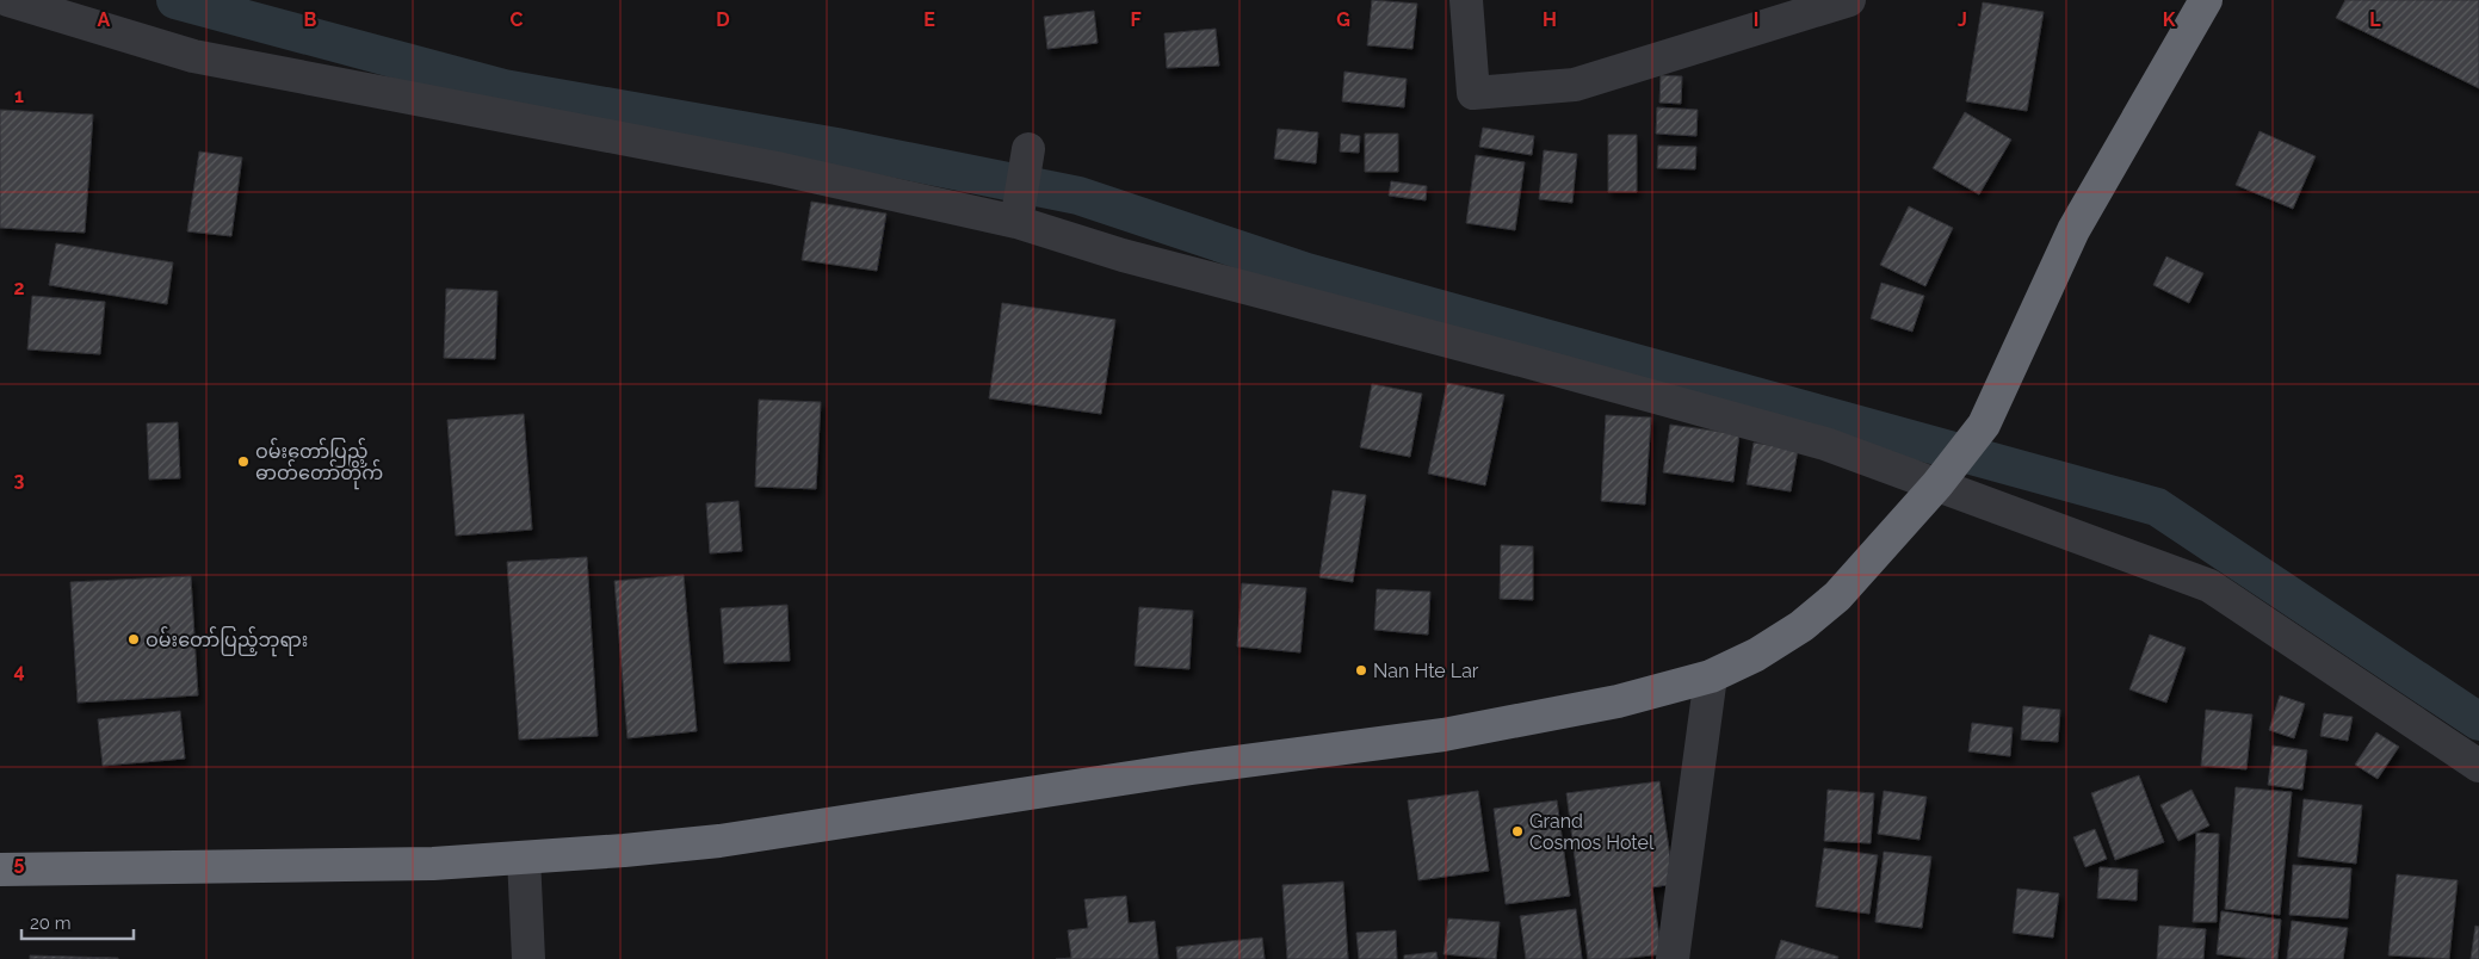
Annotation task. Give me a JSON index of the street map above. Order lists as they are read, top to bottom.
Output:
{
  "places": [
    "ဝမ်းတော်ပြည့် ဓာတ်တော်တိုက်",
    "ဝမ်းတော်ပြည့်ဘုရား",
    "Nan Hte Lar",
    "Grand Cosmos Hotel"
  ],
  "scale_bar": "20 m",
  "grid": {
    "columns": [
      "A",
      "B",
      "C",
      "D",
      "E",
      "F",
      "G",
      "H",
      "I",
      "J",
      "K",
      "L"
    ],
    "rows": [
      "1",
      "2",
      "3",
      "4",
      "5"
    ]
  }
}
